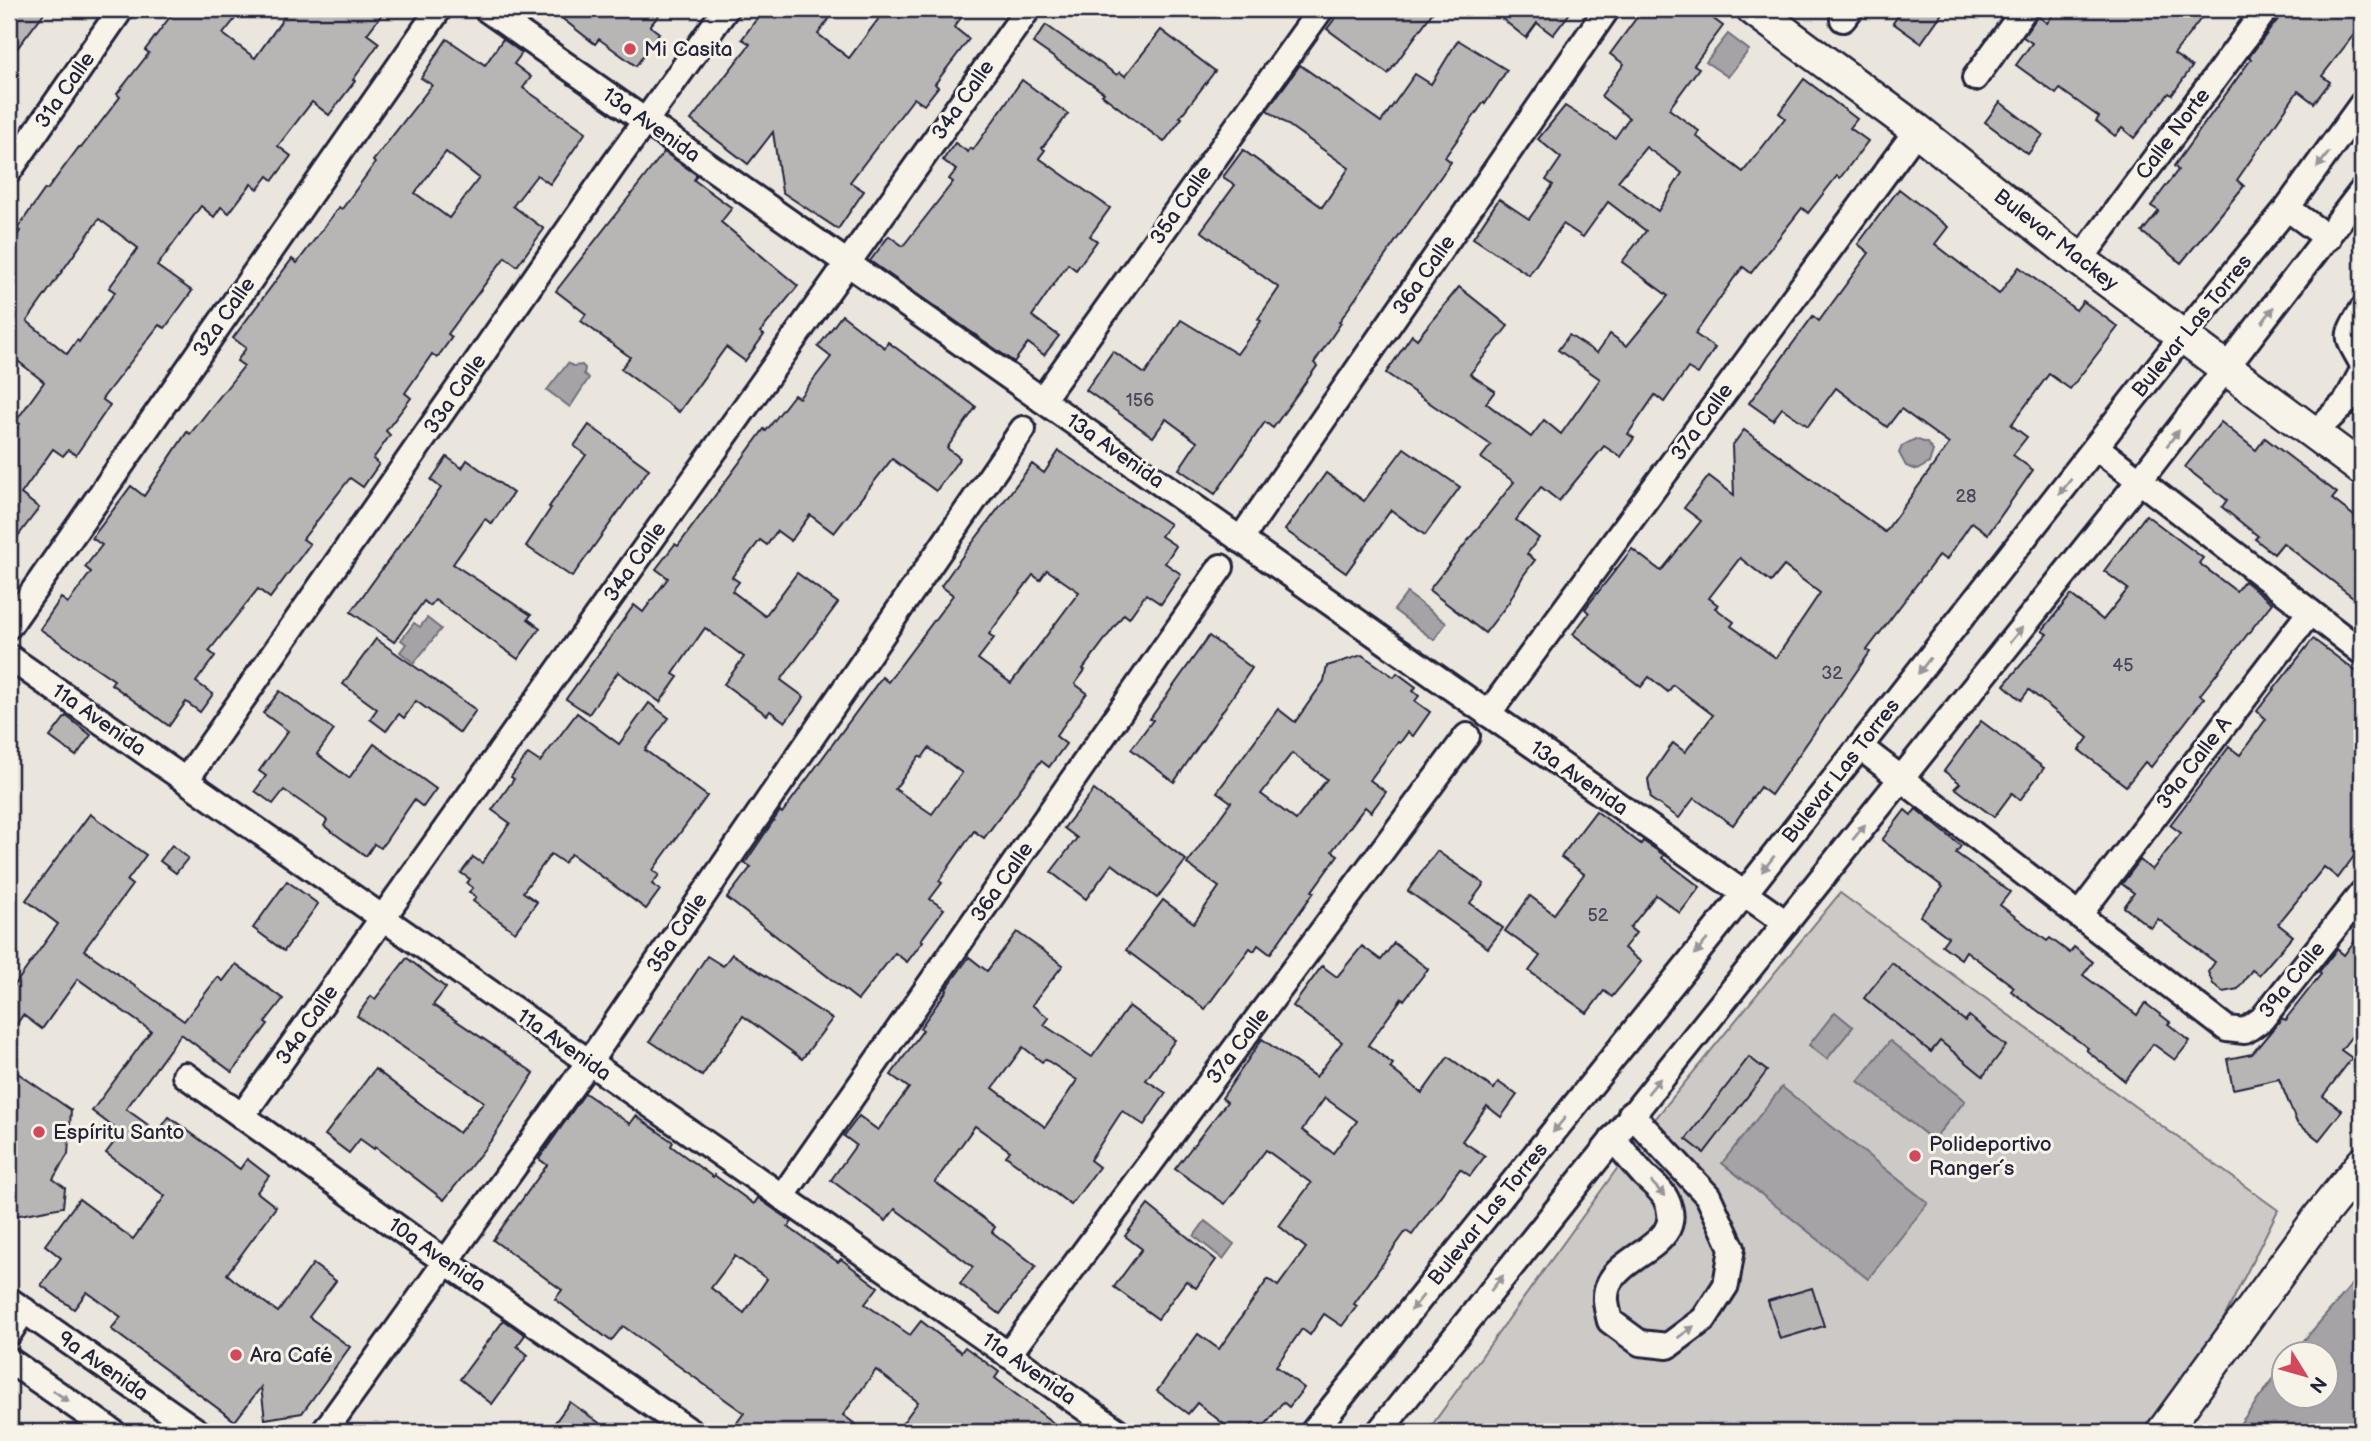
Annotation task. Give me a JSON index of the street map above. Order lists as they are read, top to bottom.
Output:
{
  "streets": {
    "main road": ["Bulevar Mackey"],
    "street": [
      "31a Calle",
      "34a Calle",
      "13a Avenida",
      "Calle Norte",
      "35a Calle",
      "36a Calle",
      "32a Calle",
      "Bulevar Las Torres",
      "33a Calle",
      "37a Calle",
      "11a Avenida",
      "39a Calle A",
      "39a Calle",
      "10a Avenida",
      "9a Avenida"
    ]
  },
  "crossings": [
    ["34a Calle", "13a Avenida"],
    ["34a Calle", "11a Avenida"],
    ["34a Calle", "10a Avenida"],
    ["13a Avenida", "35a Calle"],
    ["13a Avenida", "36a Calle"],
    ["13a Avenida", "Bulevar Las Torres"],
    ["13a Avenida", "33a Calle"],
    ["13a Avenida", "37a Calle"],
    ["Calle Norte", "Bulevar Mackey"],
    ["35a Calle", "11a Avenida"],
    ["35a Calle", "10a Avenida"],
    ["Bulevar Mackey", "Bulevar Las Torres"],
    ["Bulevar Mackey", "37a Calle"],
    ["36a Calle", "11a Avenida"],
    ["33a Calle", "11a Avenida"],
    ["37a Calle", "11a Avenida"],
    ["39a Calle A", "39a Calle"]
  ],
  "places": [
    "Mi Casita",
    "Espíritu Santo",
    "Polideportivo Ranger´s",
    "Ara Café"
  ],
  "house_numbers": [
    "156",
    "28",
    "45",
    "32",
    "52"
  ],
  "north": "bottom right"
}
